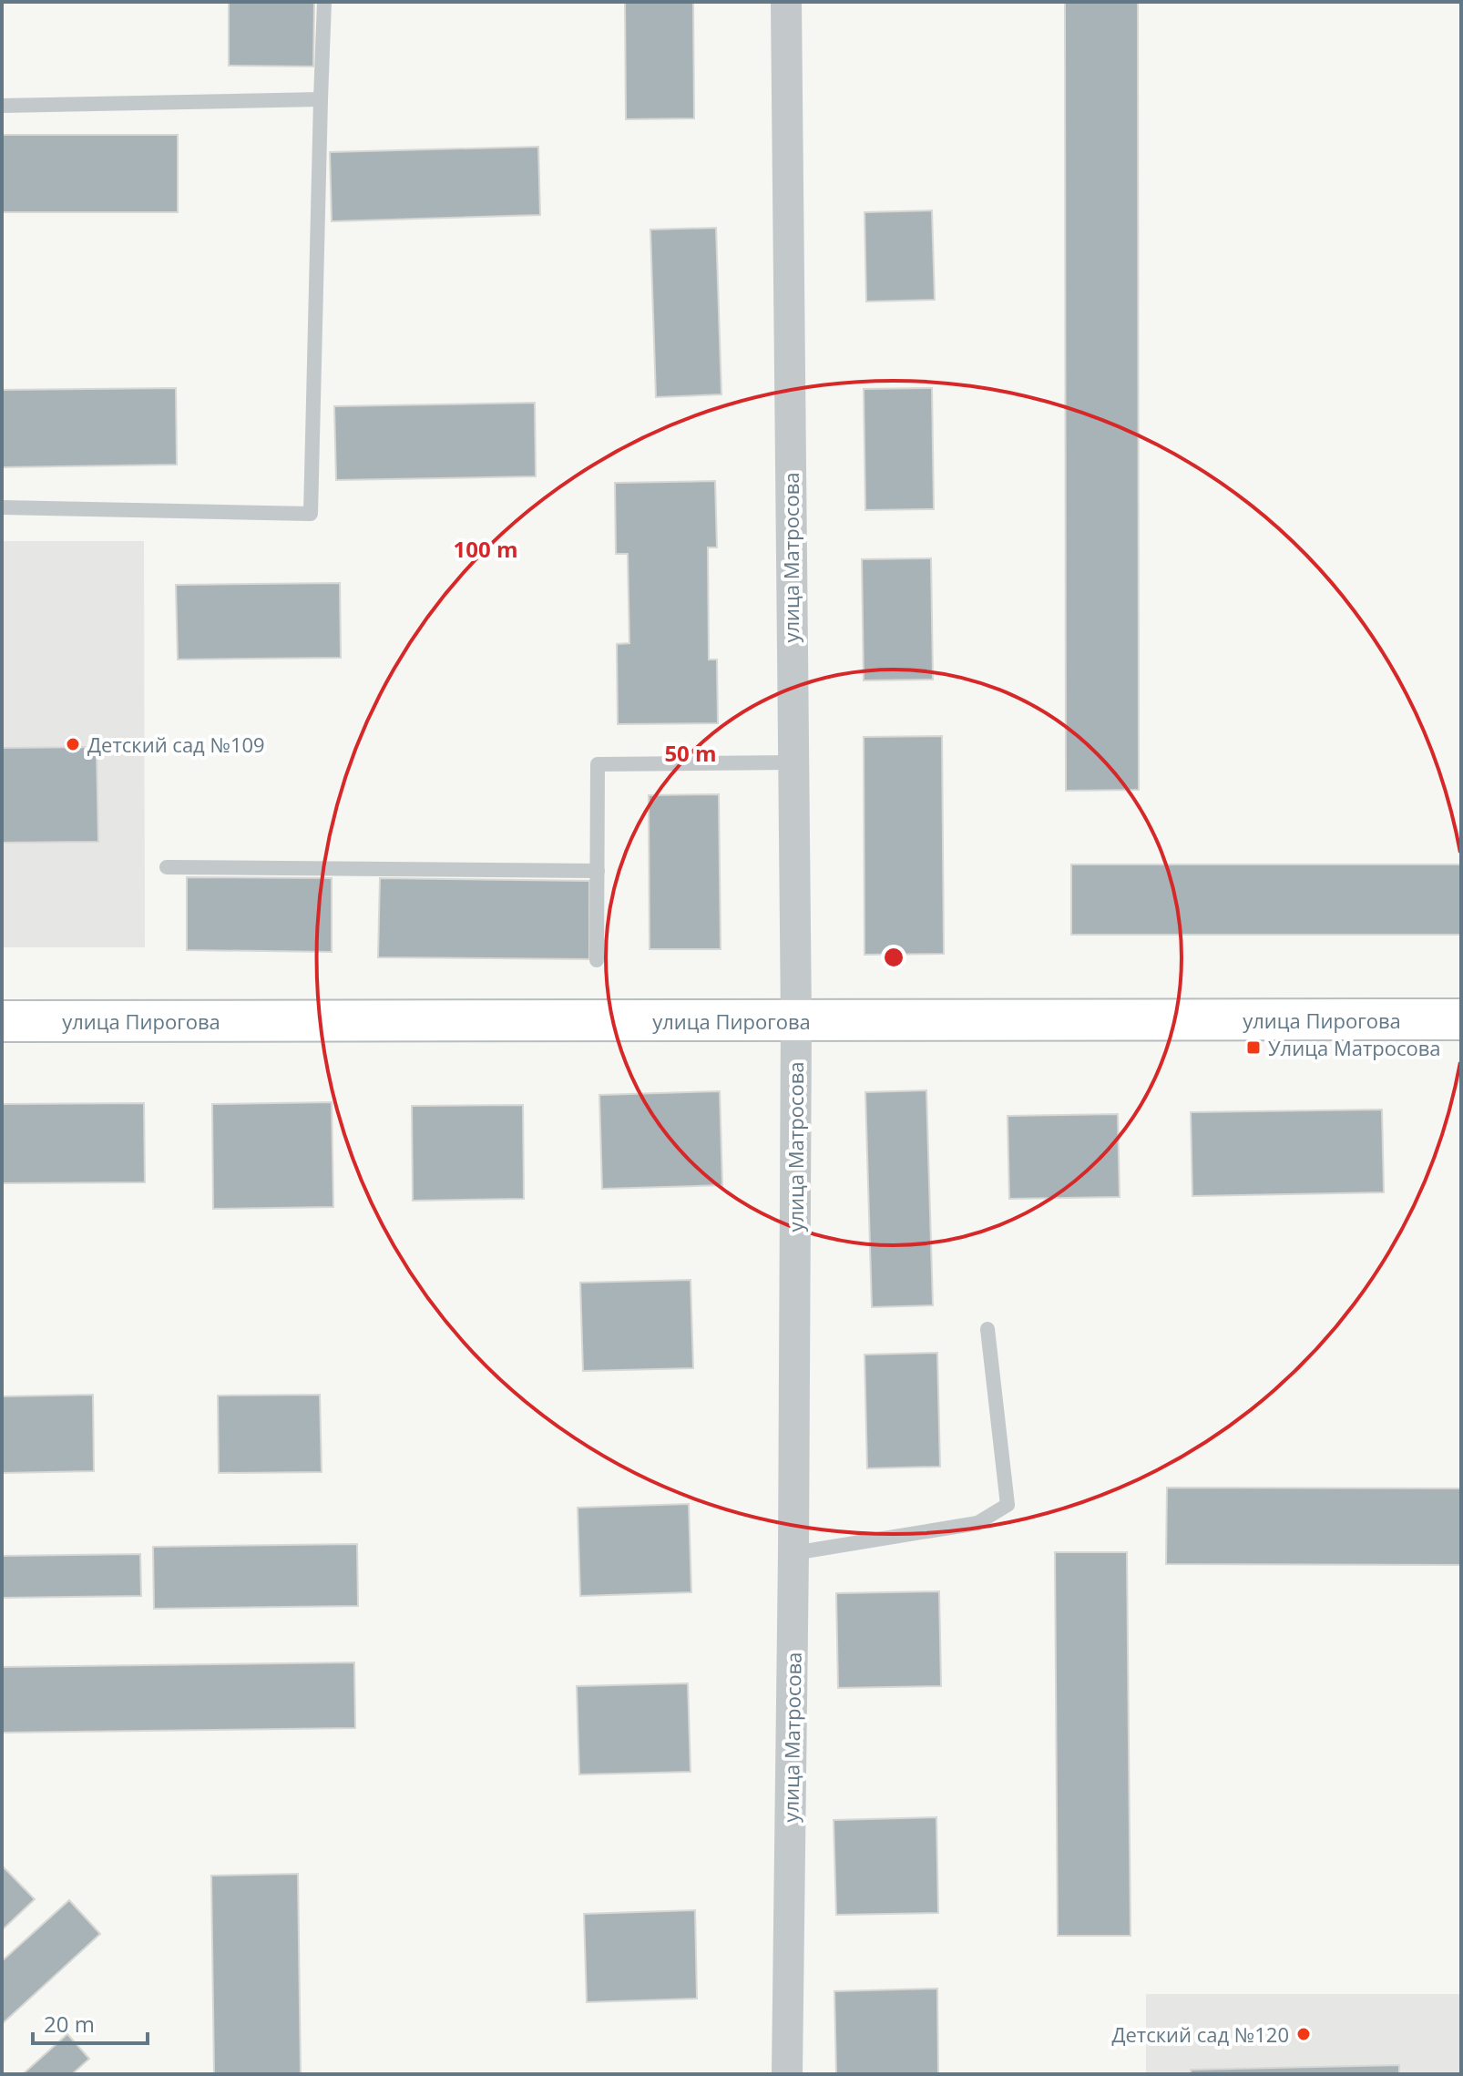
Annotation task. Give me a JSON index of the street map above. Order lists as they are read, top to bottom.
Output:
{
  "streets": {
    "street": ["улица Матросова", "улица Пирогова"]
  },
  "crossings": [
    ["улица Матросова", "улица Пирогова"]
  ],
  "places": {
    "other": ["Детский сад №109", "Детский сад №120"],
    "transit": ["Улица Матросова"]
  },
  "scale_bar": "20 m",
  "rings": ["100 m", "50 m"]
}
